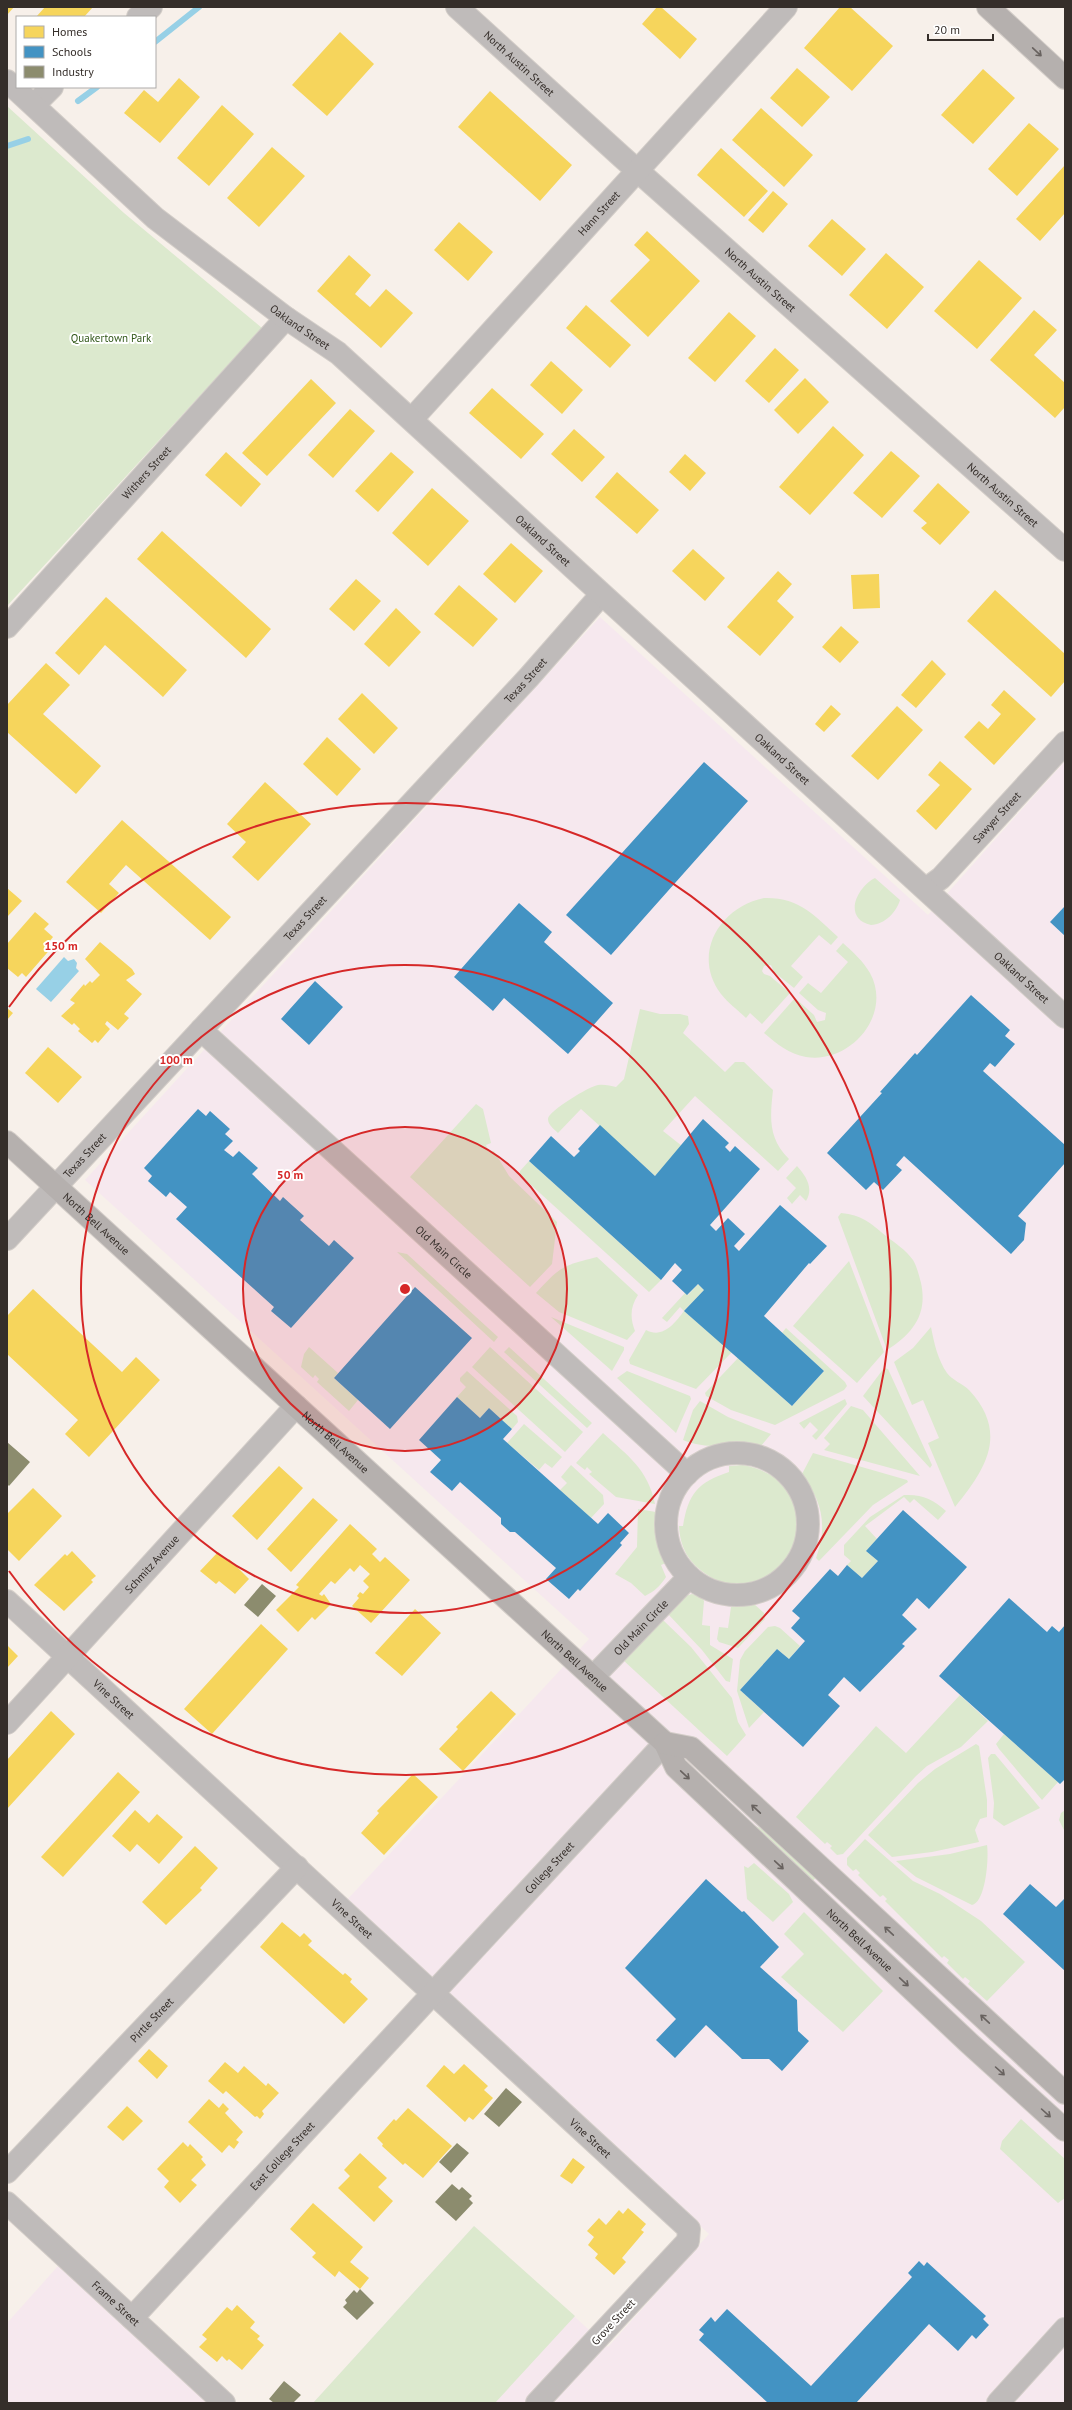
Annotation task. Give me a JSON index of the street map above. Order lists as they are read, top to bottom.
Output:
{
  "streets": {
    "main road": ["North Bell Avenue"],
    "street": [
      "North Austin Street",
      "Hann Street",
      "Oakland Street",
      "Withers Street",
      "Texas Street",
      "Sawyer Street",
      "Old Main Circle",
      "Schmitz Avenue",
      "Vine Street",
      "College Street",
      "Pirtle Street",
      "East College Street",
      "Frame Street",
      "Grove Street"
    ]
  },
  "crossings": [
    ["North Austin Street", "Hann Street"],
    ["Hann Street", "Oakland Street"],
    ["Oakland Street", "Withers Street"],
    ["Oakland Street", "Texas Street"],
    ["Oakland Street", "Sawyer Street"],
    ["Texas Street", "North Bell Avenue"],
    ["Texas Street", "Old Main Circle"],
    ["North Bell Avenue", "Old Main Circle"],
    ["North Bell Avenue", "Schmitz Avenue"],
    ["North Bell Avenue", "College Street"],
    ["Schmitz Avenue", "Vine Street"],
    ["Vine Street", "College Street"],
    ["Vine Street", "Pirtle Street"],
    ["Vine Street", "East College Street"],
    ["Vine Street", "Grove Street"],
    ["College Street", "East College Street"],
    ["East College Street", "Frame Street"]
  ],
  "parks": ["Quakertown Park"],
  "legend": ["Homes", "Schools", "Industry"],
  "scale_bar": "20 m",
  "rings": ["150 m", "100 m", "50 m"]
}
